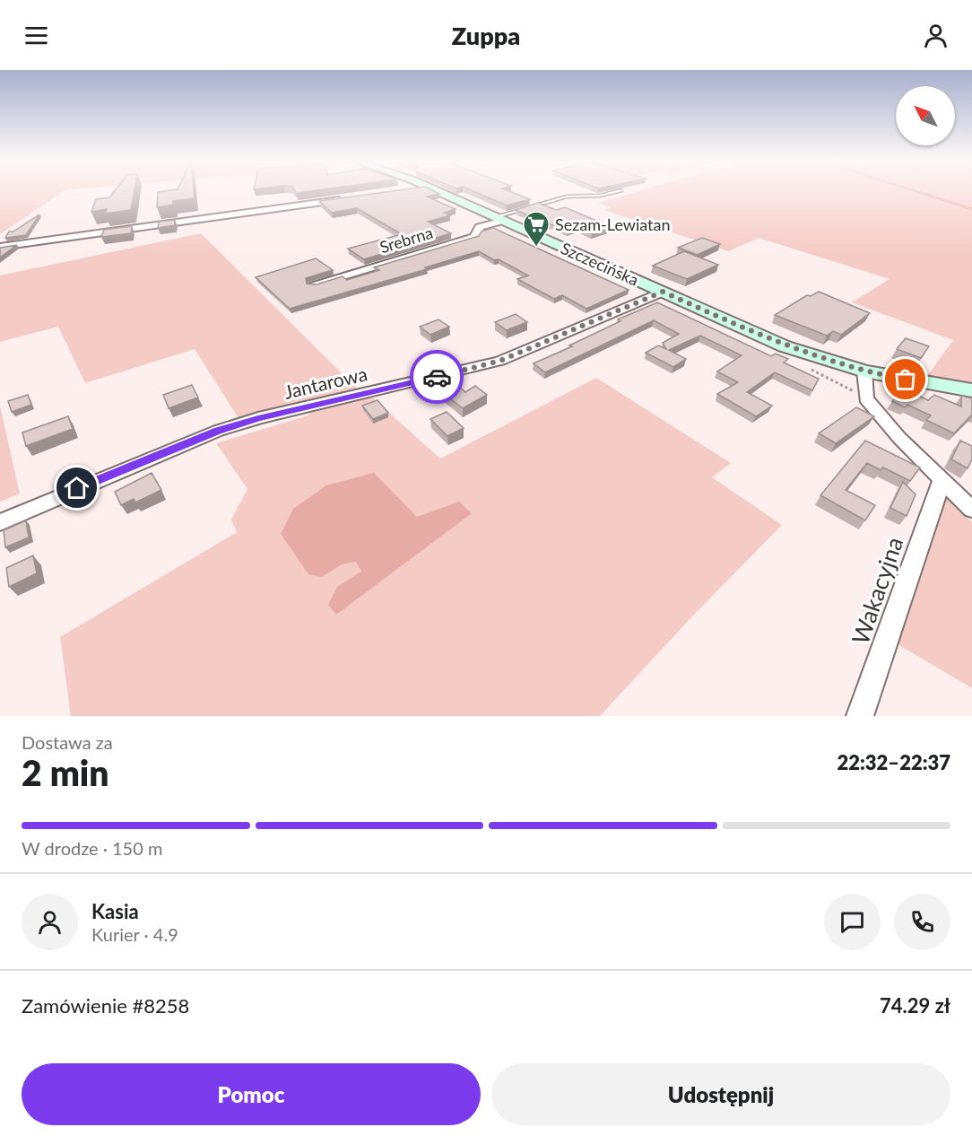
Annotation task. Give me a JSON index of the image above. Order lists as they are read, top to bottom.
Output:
{
  "streets": {
    "street": [
      "Srebrna",
      "Szczecińska",
      "Jantarowa",
      "Wakacyjna"
    ]
  },
  "crossings": [
    ["Srebrna", "Szczecińska"],
    ["Szczecińska", "Jantarowa"]
  ],
  "places": {
    "supermarket": ["Sezam-Lewiatan"]
  },
  "north": "top left",
  "page": {
    "header": "Zuppa",
    "heading": ["2 min", "Dostawa za", "22:32–22:37"],
    "panel": [
      "Kasia",
      "Kurier · 4.9",
      "Zamówienie #8258",
      "74.29 zł"
    ],
    "bar": "W drodze · 150 m",
    "buttons": ["Pomoc", "Udostępnij"]
  }
}
